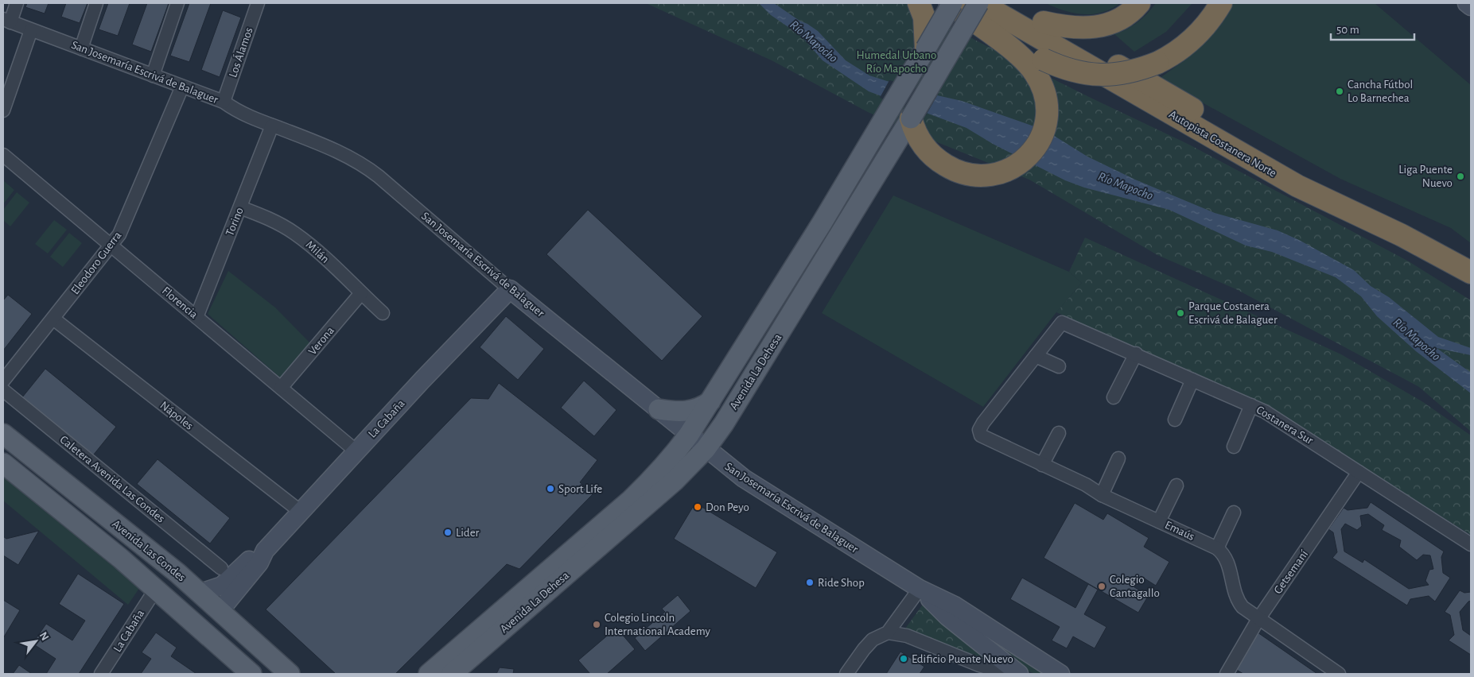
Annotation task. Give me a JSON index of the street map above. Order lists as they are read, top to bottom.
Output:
{
  "streets": {
    "highway": ["Autopista Costanera Norte"],
    "main road": ["Avenida La Dehesa", "Avenida Las Condes"],
    "street": [
      "Los Álamos",
      "San Josemaría Escrivá de Balaguer",
      "Torino",
      "Milán",
      "Eleodoro Guerra",
      "Florencia",
      "Verona",
      "Nápoles",
      "La Cabaña",
      "Costanera Sur",
      "Caletera Avenida Las Condes",
      "Emaús",
      "Getsemaní"
    ]
  },
  "crossings": [
    ["Los Álamos", "San Josemaría Escrivá de Balaguer"],
    ["San Josemaría Escrivá de Balaguer", "Torino"],
    ["San Josemaría Escrivá de Balaguer", "Eleodoro Guerra"],
    ["San Josemaría Escrivá de Balaguer", "Avenida La Dehesa"],
    ["San Josemaría Escrivá de Balaguer", "La Cabaña"],
    ["Autopista Costanera Norte", "Avenida La Dehesa"],
    ["Torino", "Milán"],
    ["Torino", "Florencia"],
    ["Milán", "Verona"],
    ["Eleodoro Guerra", "Florencia"],
    ["Eleodoro Guerra", "Nápoles"],
    ["Florencia", "Verona"],
    ["Florencia", "La Cabaña"],
    ["Nápoles", "La Cabaña"],
    ["La Cabaña", "Avenida Las Condes"],
    ["Costanera Sur", "Emaús"],
    ["Costanera Sur", "Getsemaní"],
    ["Emaús", "Getsemaní"]
  ],
  "water": ["Río Mapocho"],
  "parks": ["Humedal Urbano Río Mapocho"],
  "places": [
    "Cancha Fútbol Lo Barnechea",
    "Liga Puente Nuevo",
    "Parque Costanera Escrivá de Balaguer",
    "Sport Life",
    "Don Peyo",
    "Lider",
    "Ride Shop",
    "Colegio Cantagallo",
    "Colegio Lincoln International Academy",
    "Edificio Puente Nuevo"
  ],
  "scale_bar": "50 m",
  "north": "top right"
}
